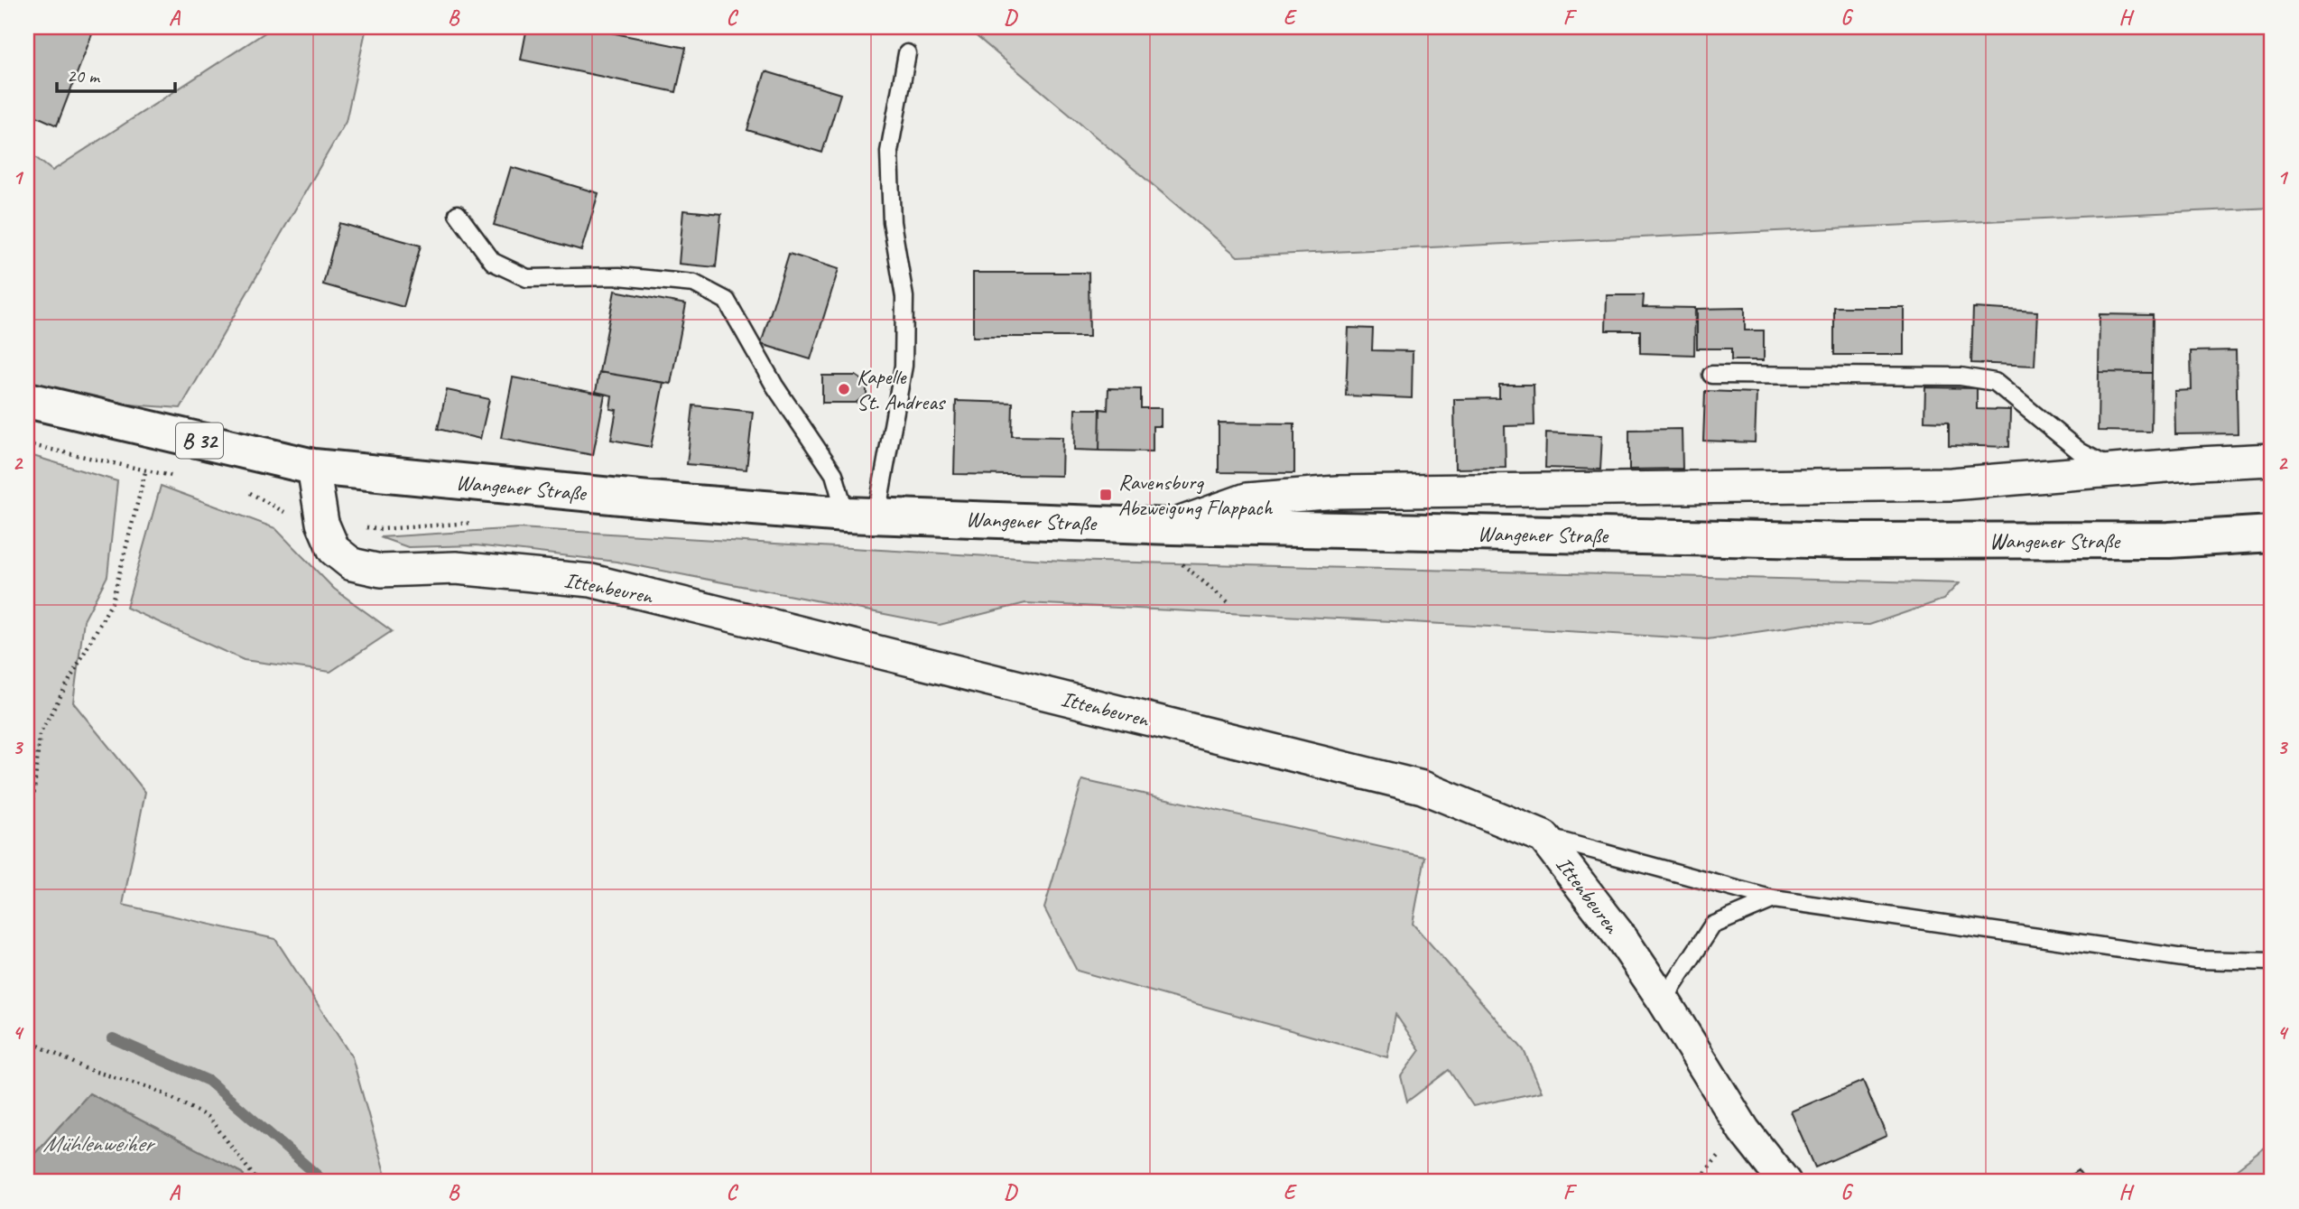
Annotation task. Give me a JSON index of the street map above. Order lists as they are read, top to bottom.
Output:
{
  "streets": {
    "main road": ["B 32", "Wangener Straße"],
    "street": ["Ittenbeuren"]
  },
  "crossings": [
    ["Wangener Straße", "Ittenbeuren"]
  ],
  "water": ["Mühlenweiher"],
  "places": {
    "other": ["Kapelle St. Andreas"],
    "transit": ["Ravensburg Abzweigung Flappach"]
  },
  "scale_bar": "20 m",
  "grid": {
    "columns": [
      "A",
      "B",
      "C",
      "D",
      "E",
      "F",
      "G",
      "H"
    ],
    "rows": [
      "1",
      "2",
      "3",
      "4"
    ]
  }
}
